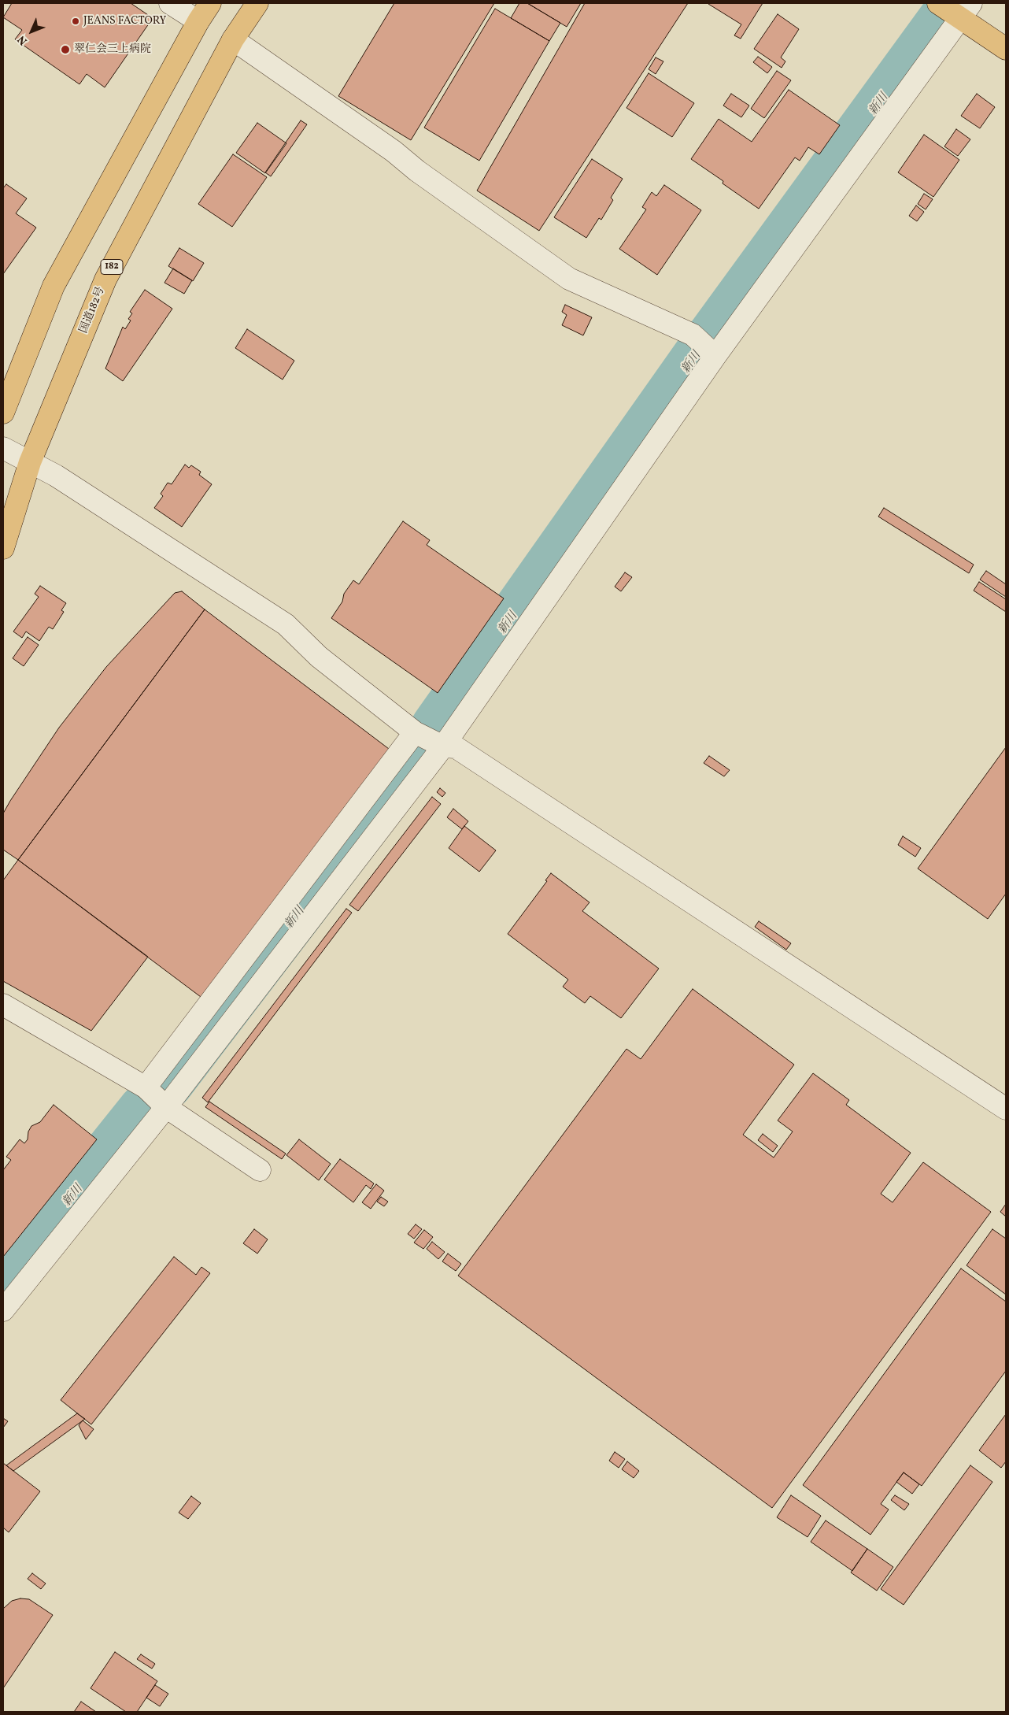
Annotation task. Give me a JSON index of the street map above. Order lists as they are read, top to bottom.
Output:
{
  "streets": {
    "main road": ["182", "国道182号"]
  },
  "water": ["新川"],
  "places": ["JEANS FACTORY", "翠仁会三上病院"],
  "north": "bottom left"
}
